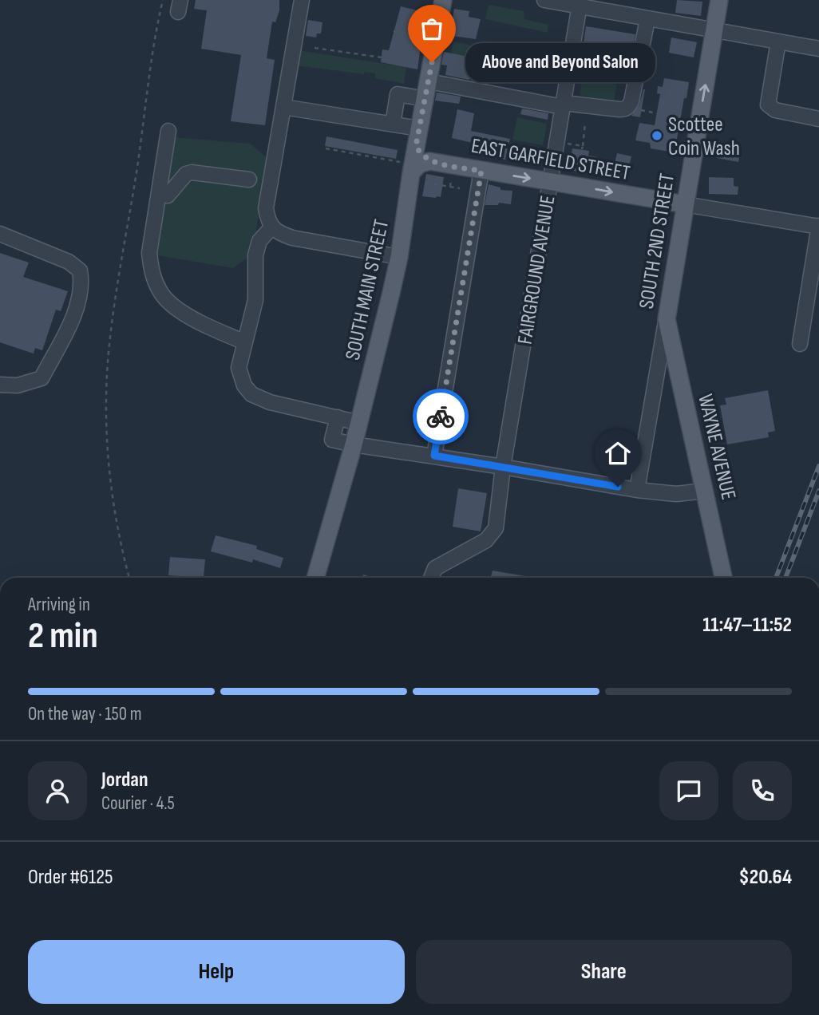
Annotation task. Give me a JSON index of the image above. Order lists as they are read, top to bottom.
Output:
{
  "streets": {
    "main road": [
      "EAST GARFIELD STREET",
      "SOUTH 2ND STREET",
      "SOUTH MAIN STREET",
      "WAYNE AVENUE"
    ],
    "street": ["FAIRGROUND AVENUE"]
  },
  "crossings": [
    ["EAST GARFIELD STREET", "SOUTH 2ND STREET"],
    ["EAST GARFIELD STREET", "FAIRGROUND AVENUE"],
    ["SOUTH 2ND STREET", "WAYNE AVENUE"]
  ],
  "one_way": ["EAST GARFIELD STREET", "SOUTH 2ND STREET"],
  "places": ["Above and Beyond Salon", "Scottee Coin Wash"],
  "page": {
    "bubble": "Above and Beyond Salon",
    "heading": ["2 min", "Arriving in", "11:47–11:52"],
    "panel": [
      "Jordan",
      "Courier · 4.5",
      "Order #6125",
      "$20.64"
    ],
    "bar": "On the way · 150 m",
    "buttons": ["Help", "Share"]
  }
}
